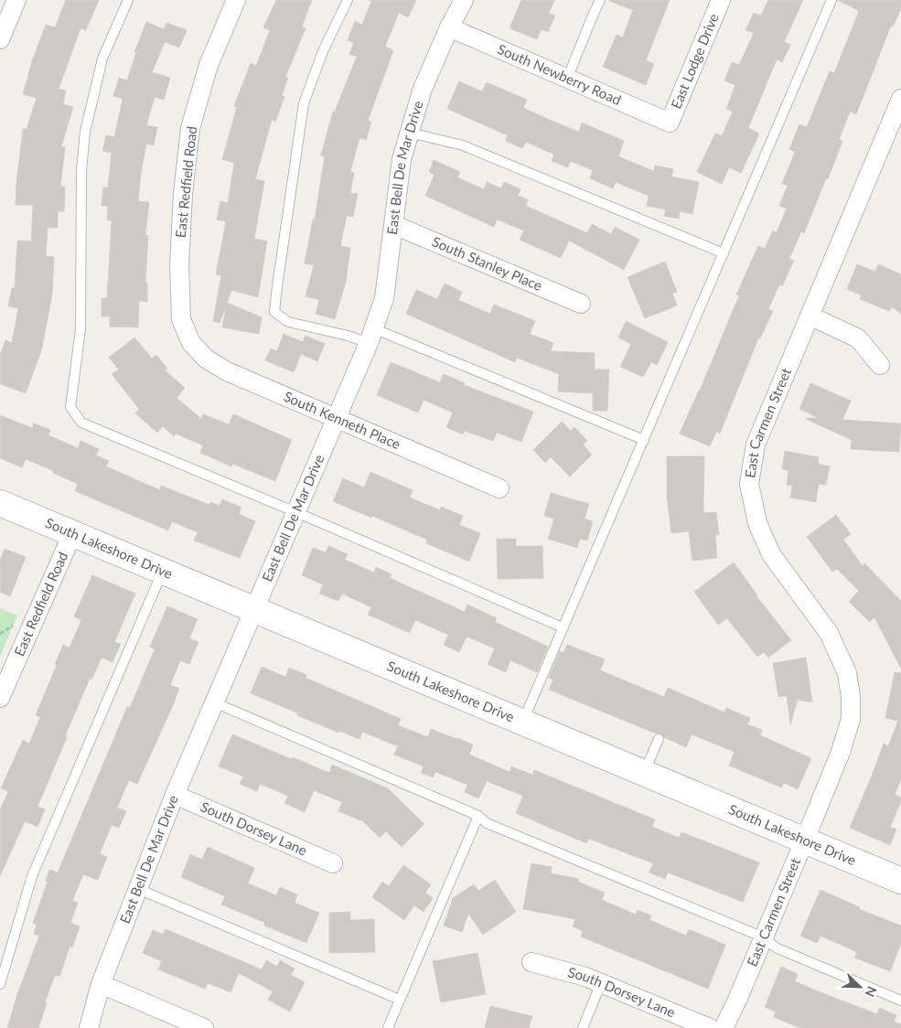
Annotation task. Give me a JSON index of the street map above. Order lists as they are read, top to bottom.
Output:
{
  "streets": {
    "street": [
      "East Lodge Drive",
      "South Newberry Road",
      "East Bell De Mar Drive",
      "East Redfield Road",
      "South Stanley Place",
      "South Kenneth Place",
      "East Carmen Street",
      "South Lakeshore Drive",
      "South Dorsey Lane"
    ]
  },
  "crossings": [
    ["East Lodge Drive", "South Newberry Road"],
    ["South Newberry Road", "East Bell De Mar Drive"],
    ["East Bell De Mar Drive", "South Stanley Place"],
    ["East Bell De Mar Drive", "South Kenneth Place"],
    ["East Bell De Mar Drive", "South Lakeshore Drive"],
    ["East Bell De Mar Drive", "South Dorsey Lane"],
    ["East Redfield Road", "South Kenneth Place"],
    ["East Redfield Road", "South Lakeshore Drive"],
    ["East Carmen Street", "South Lakeshore Drive"]
  ],
  "north": "bottom right"
}
